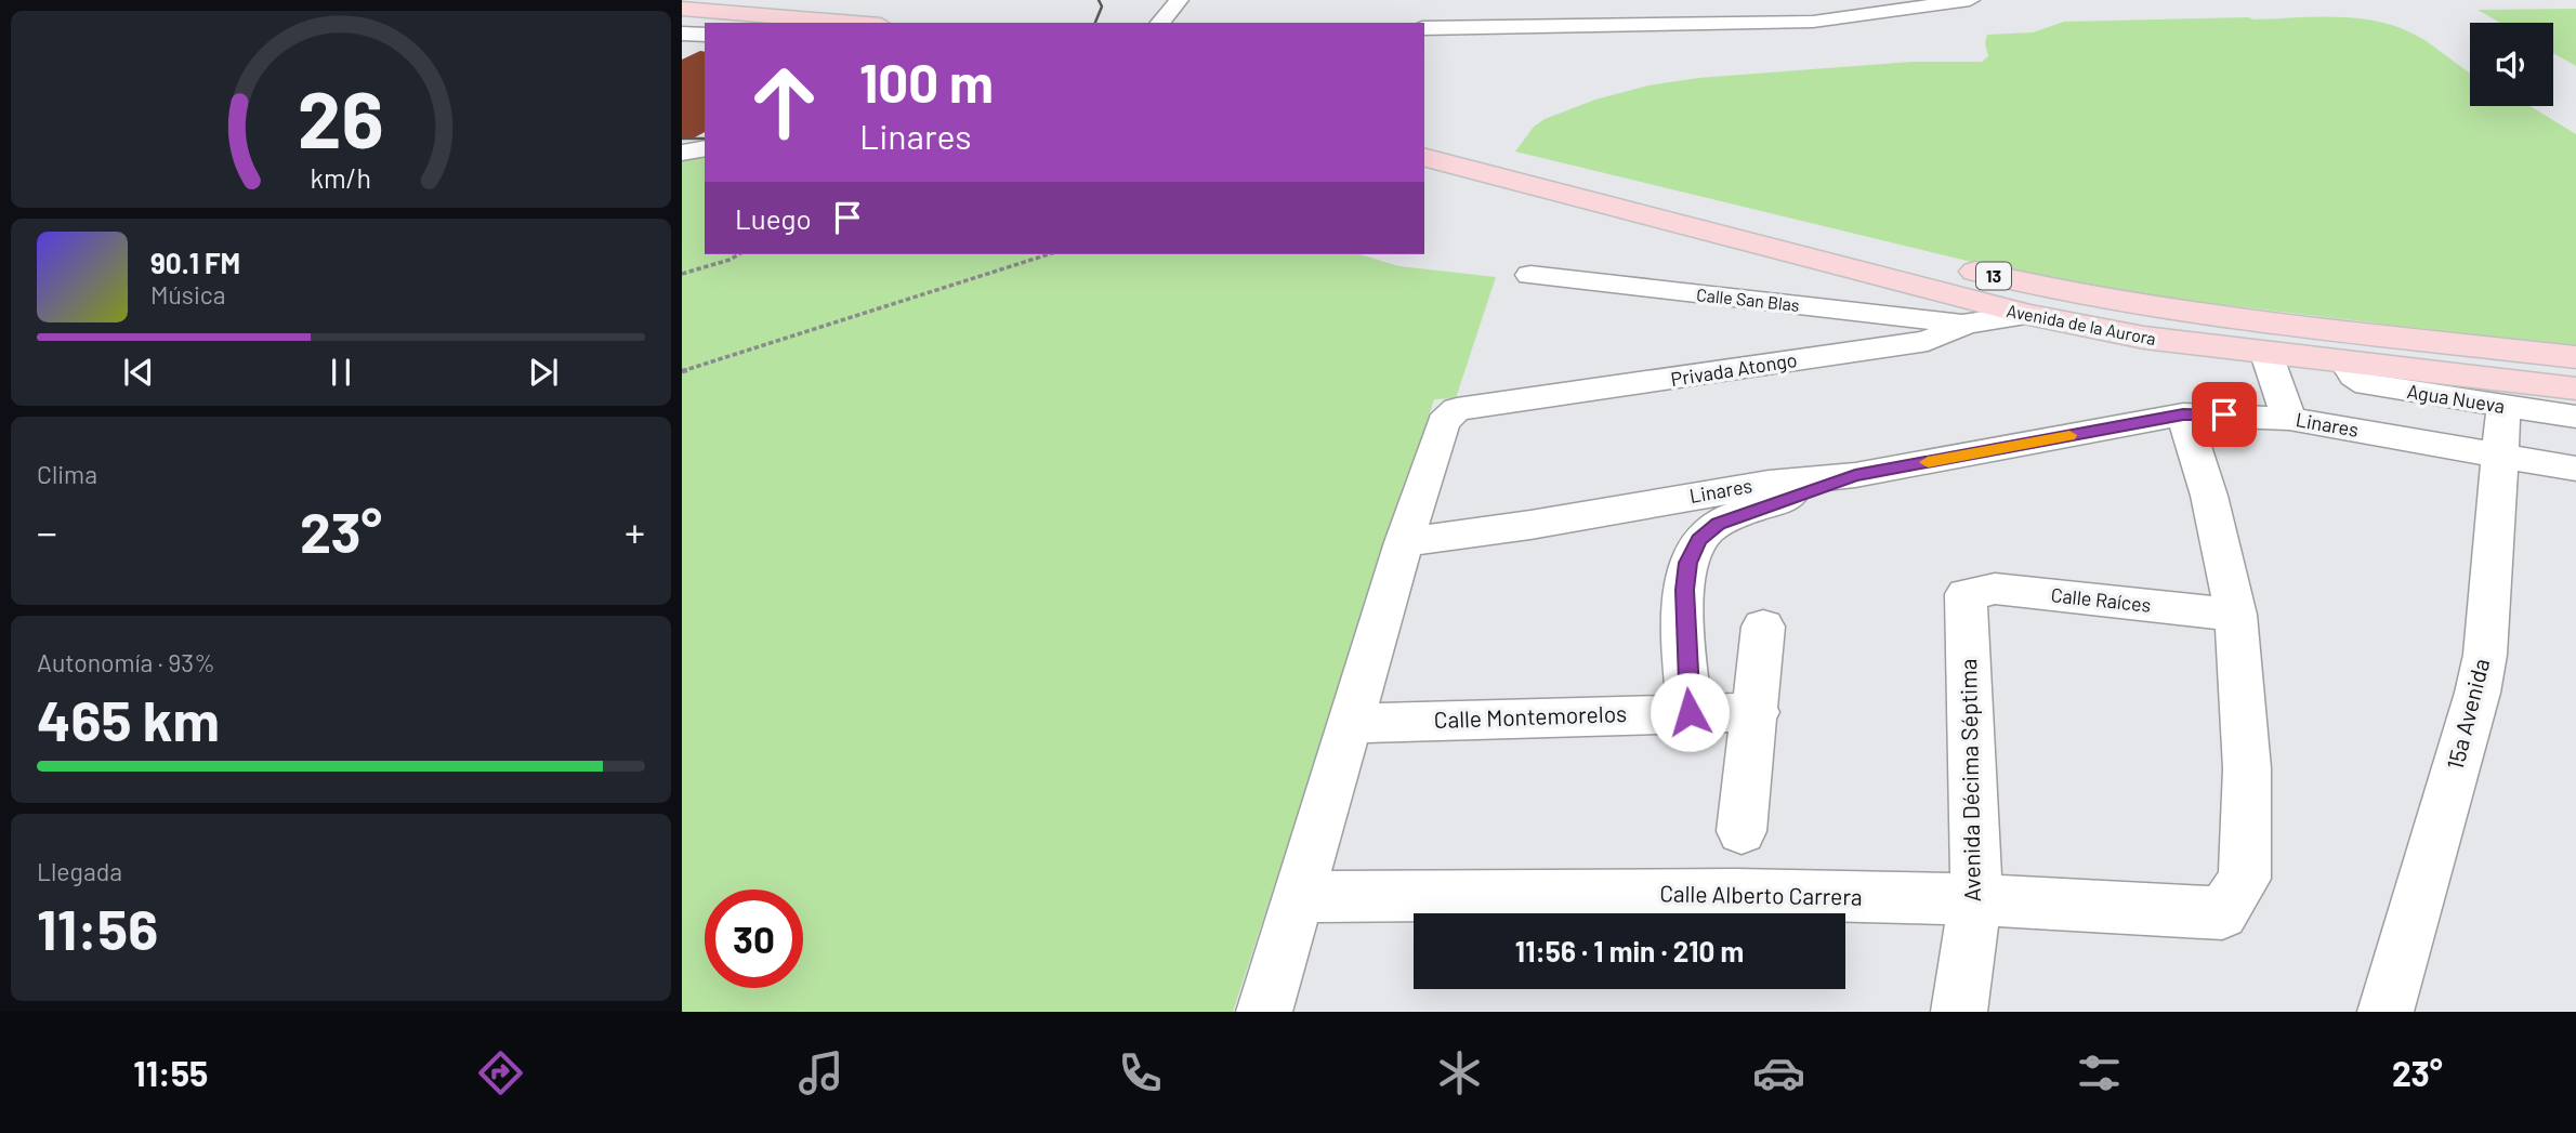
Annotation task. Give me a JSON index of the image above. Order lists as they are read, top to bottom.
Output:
{
  "streets": {
    "main road": ["13", "Avenida de la Aurora"],
    "street": [
      "Calle San Blas",
      "Privada Atongo",
      "Agua Nueva",
      "Linares",
      "Calle Raíces",
      "15a Avenida",
      "Calle Montemorelos",
      "Avenida Décima Séptima",
      "Calle Alberto Carrera"
    ]
  },
  "crossings": [
    ["Calle San Blas", "Privada Atongo"],
    ["Avenida de la Aurora", "Privada Atongo"],
    ["Avenida de la Aurora", "Agua Nueva"],
    ["Privada Atongo", "Linares"],
    ["Agua Nueva", "15a Avenida"],
    ["Linares", "15a Avenida"],
    ["Calle Raíces", "Avenida Décima Séptima"],
    ["Calle Raíces", "Calle Alberto Carrera"],
    ["Avenida Décima Séptima", "Calle Alberto Carrera"]
  ],
  "page": {
    "turn": ["100 m", "Linares"],
    "then": "Luego",
    "song": ["90.1 FM", "Música"],
    "tile": [
      "Clima",
      ["Autonomía · 93%", "465 km"],
      ["Llegada", "11:56"]
    ],
    "heat": ["−", "23°", "+"],
    "limit": "30",
    "trip": "11:56 · 1 min · 210 m",
    "tabs": ["11:55", "23°"],
    "gauge": ["26", "km/h"]
  }
}
